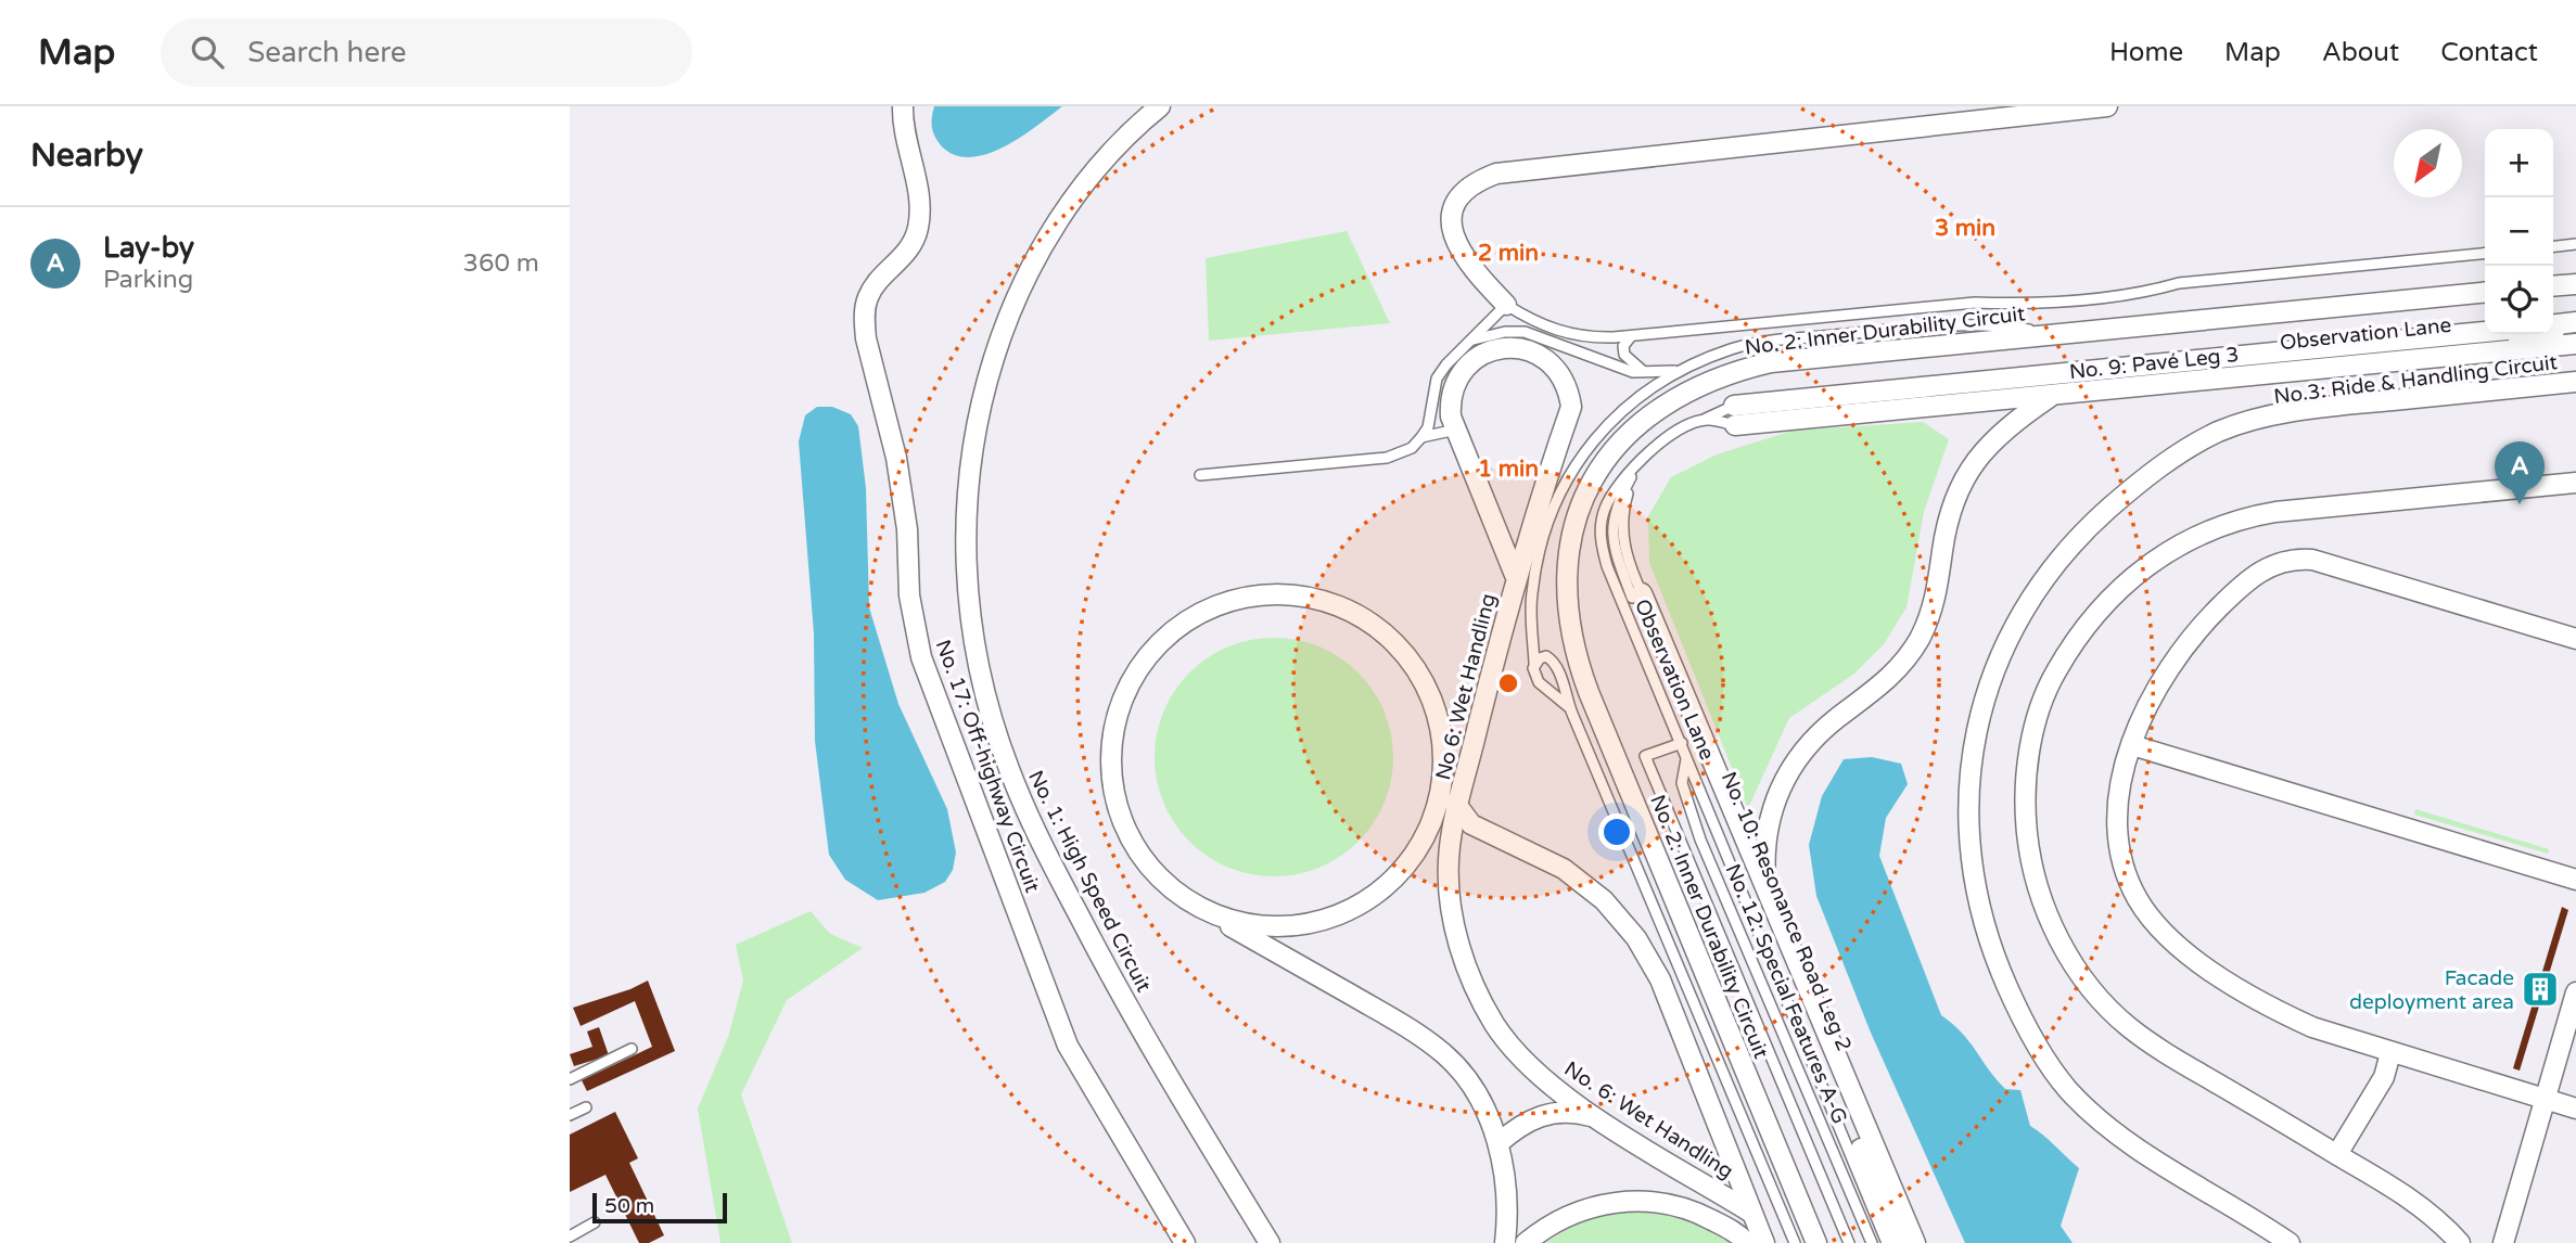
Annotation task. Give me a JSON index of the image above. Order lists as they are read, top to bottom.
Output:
{
  "streets": {
    "street": [
      "No. 2: Inner Durability Circuit",
      "No. 9: Pavé Leg 3",
      "No.3: Ride & Handling Circuit",
      "No 6: Wet Handling",
      "No. 17: Off-highway Circuit",
      "No. 1: High Speed Circuit",
      "No. 10: Resonance Road Leg 2",
      "No. 6: Wet Handling"
    ],
    "lane": ["Observation Lane", "No. 12: Special Features A-G"]
  },
  "crossings": [
    ["Observation Lane", "No. 12: Special Features A-G"],
    ["No 6: Wet Handling", "No. 6: Wet Handling"]
  ],
  "places": {
    "building": ["Facade deployment area"]
  },
  "scale_bar": "50 m",
  "north": "bottom left",
  "page": {
    "header": "Map",
    "search": "Search here",
    "nav": [
      "Home",
      "Map",
      "About",
      "Contact"
    ],
    "heading": "Nearby",
    "map_buttons": ["+", "−"],
    "list": [
      {
        "mark": "A",
        "name": "Lay-by",
        "note": "Parking",
        "value": "360 m"
      }
    ],
    "pins": "A",
    "scale": "50 m"
  },
  "rings": ["3 min", "2 min", "1 min"]
}
